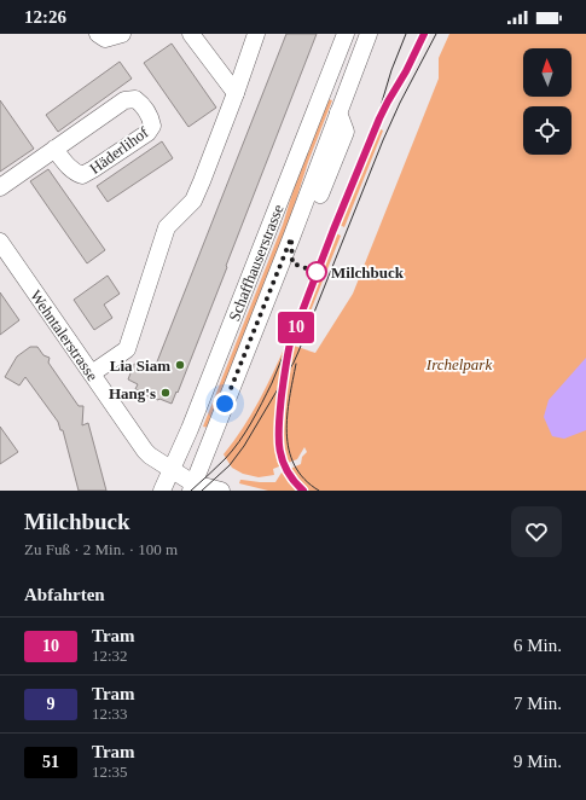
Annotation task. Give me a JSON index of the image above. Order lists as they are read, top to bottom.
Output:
{
  "streets": {
    "street": ["Häderlihof", "Schaffhauserstrasse", "Wehntalerstrasse"]
  },
  "crossings": [
    ["Schaffhauserstrasse", "Wehntalerstrasse"]
  ],
  "parks": ["Irchelpark"],
  "places": ["Milchbuck", "Lia Siam", "Hang's"],
  "lines": ["tram line 10"],
  "north": "top",
  "page": {
    "status": "12:26",
    "on_map": "10",
    "heading": [
      ["Milchbuck", "Zu Fuß · 2 Min. · 100 m"],
      "Abfahrten"
    ],
    "list": [
      {
        "mark": "10",
        "name": "Tram",
        "note": "12:32",
        "value": "6 Min."
      },
      {
        "mark": "9",
        "name": "Tram",
        "note": "12:33",
        "value": "7 Min."
      },
      {
        "mark": "51",
        "name": "Tram",
        "note": "12:35",
        "value": "9 Min."
      }
    ]
  }
}
